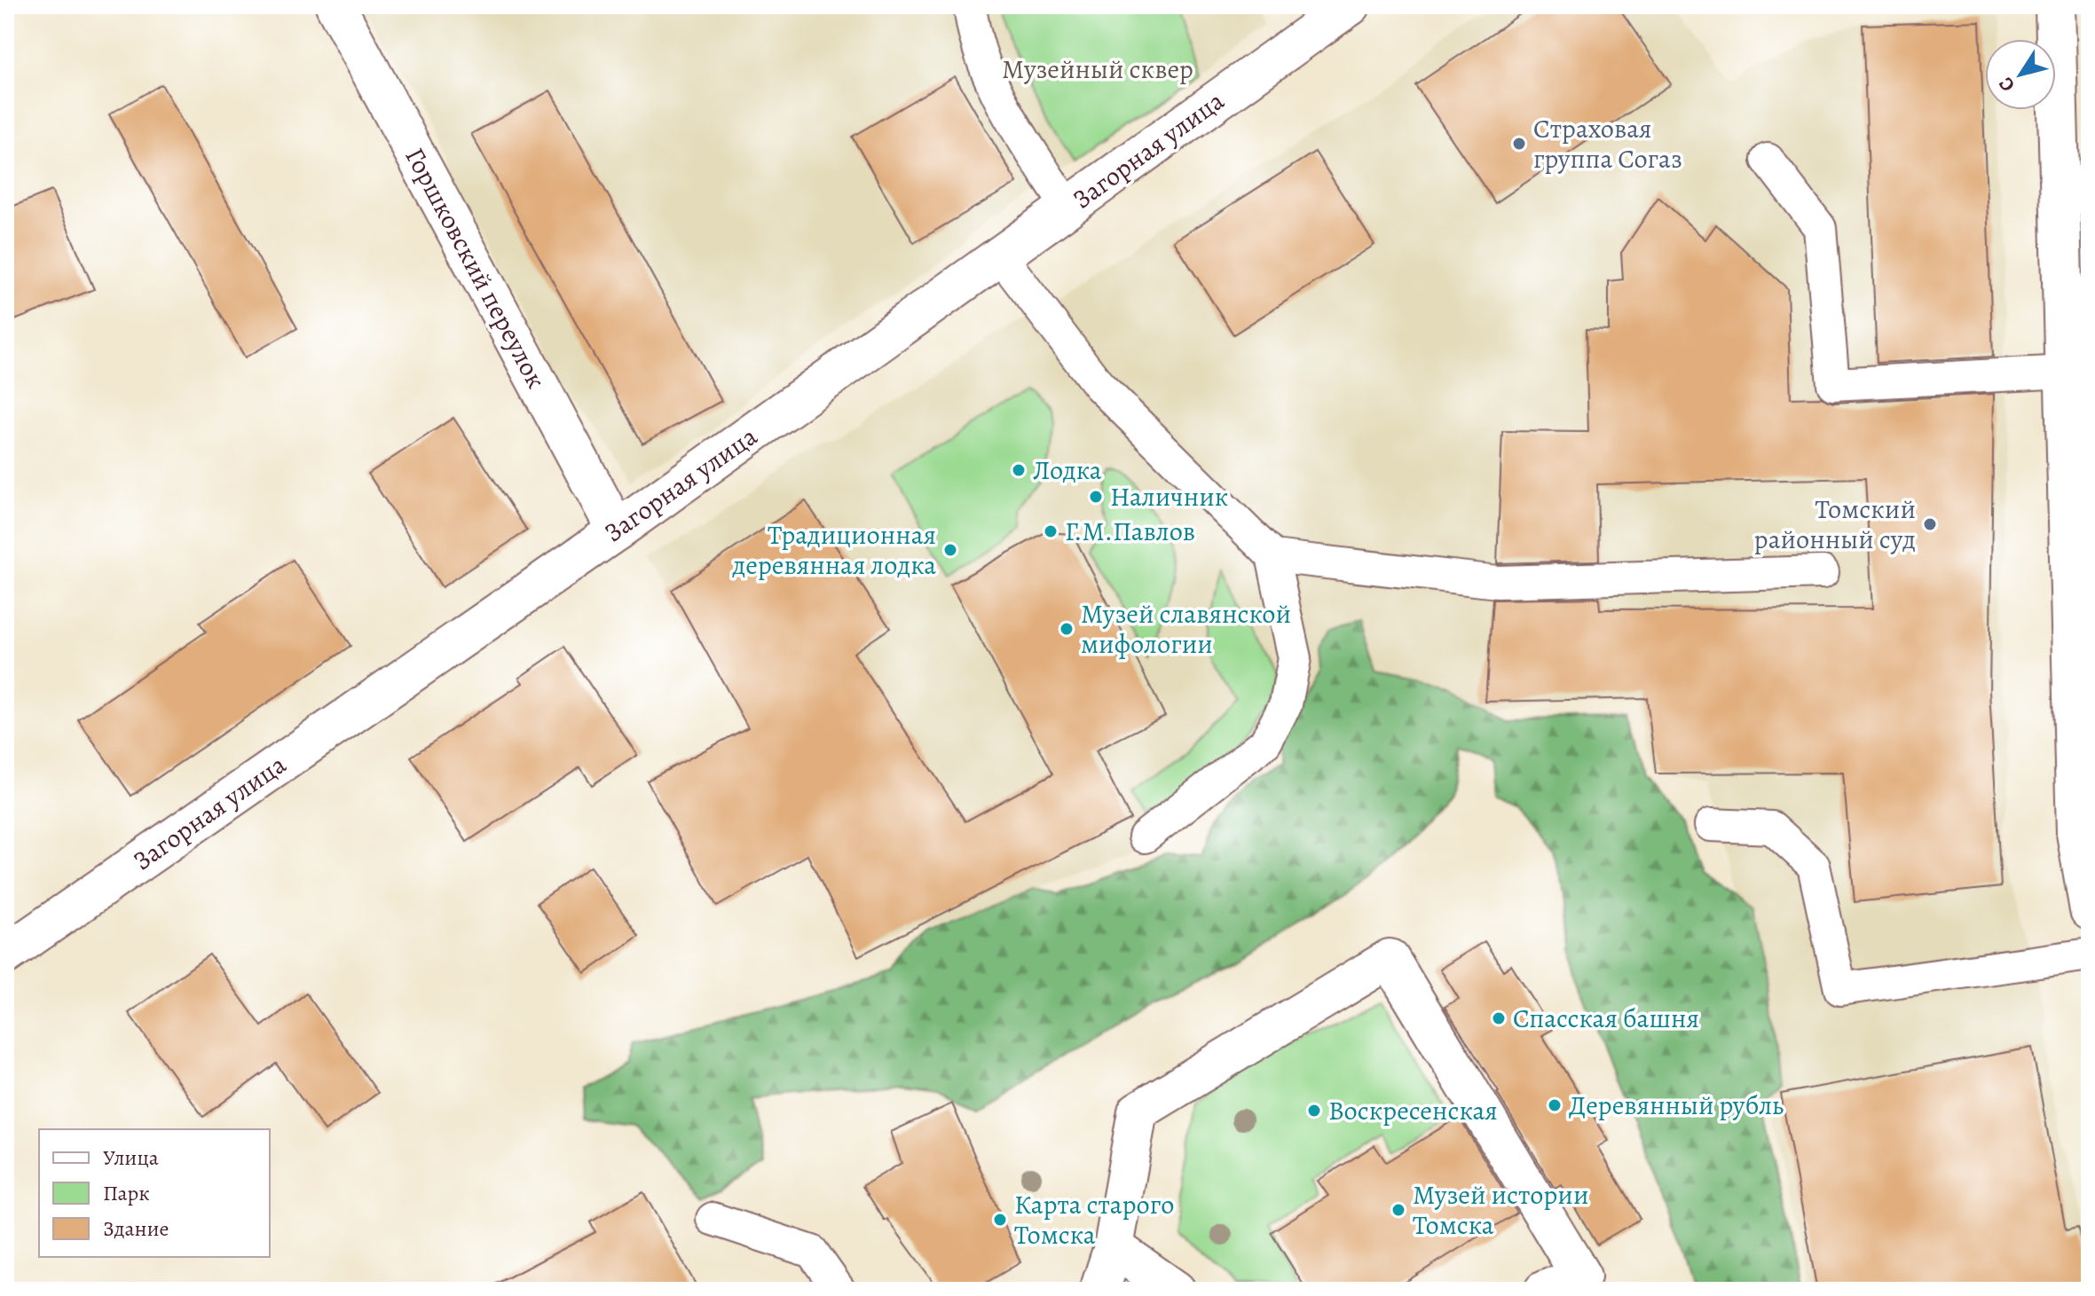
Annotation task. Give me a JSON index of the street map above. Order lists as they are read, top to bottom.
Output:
{
  "streets": {
    "street": ["Загорная улица", "Горшковский переулок"]
  },
  "crossings": [
    ["Загорная улица", "Горшковский переулок"]
  ],
  "parks": ["Музейный сквер"],
  "places": [
    "Страховая группа Согаз",
    "Лодка",
    "Наличник",
    "Томский районный суд",
    "Г.М.Павлов",
    "Традиционная деревянная лодка",
    "Музей славянской мифологии",
    "Спасская башня",
    "Деревянный рубль",
    "Воскресенская",
    "Музей истории Томска",
    "Карта старого Томска"
  ],
  "legend": ["Улица", "Парк", "Здание"],
  "north": "bottom left"
}
